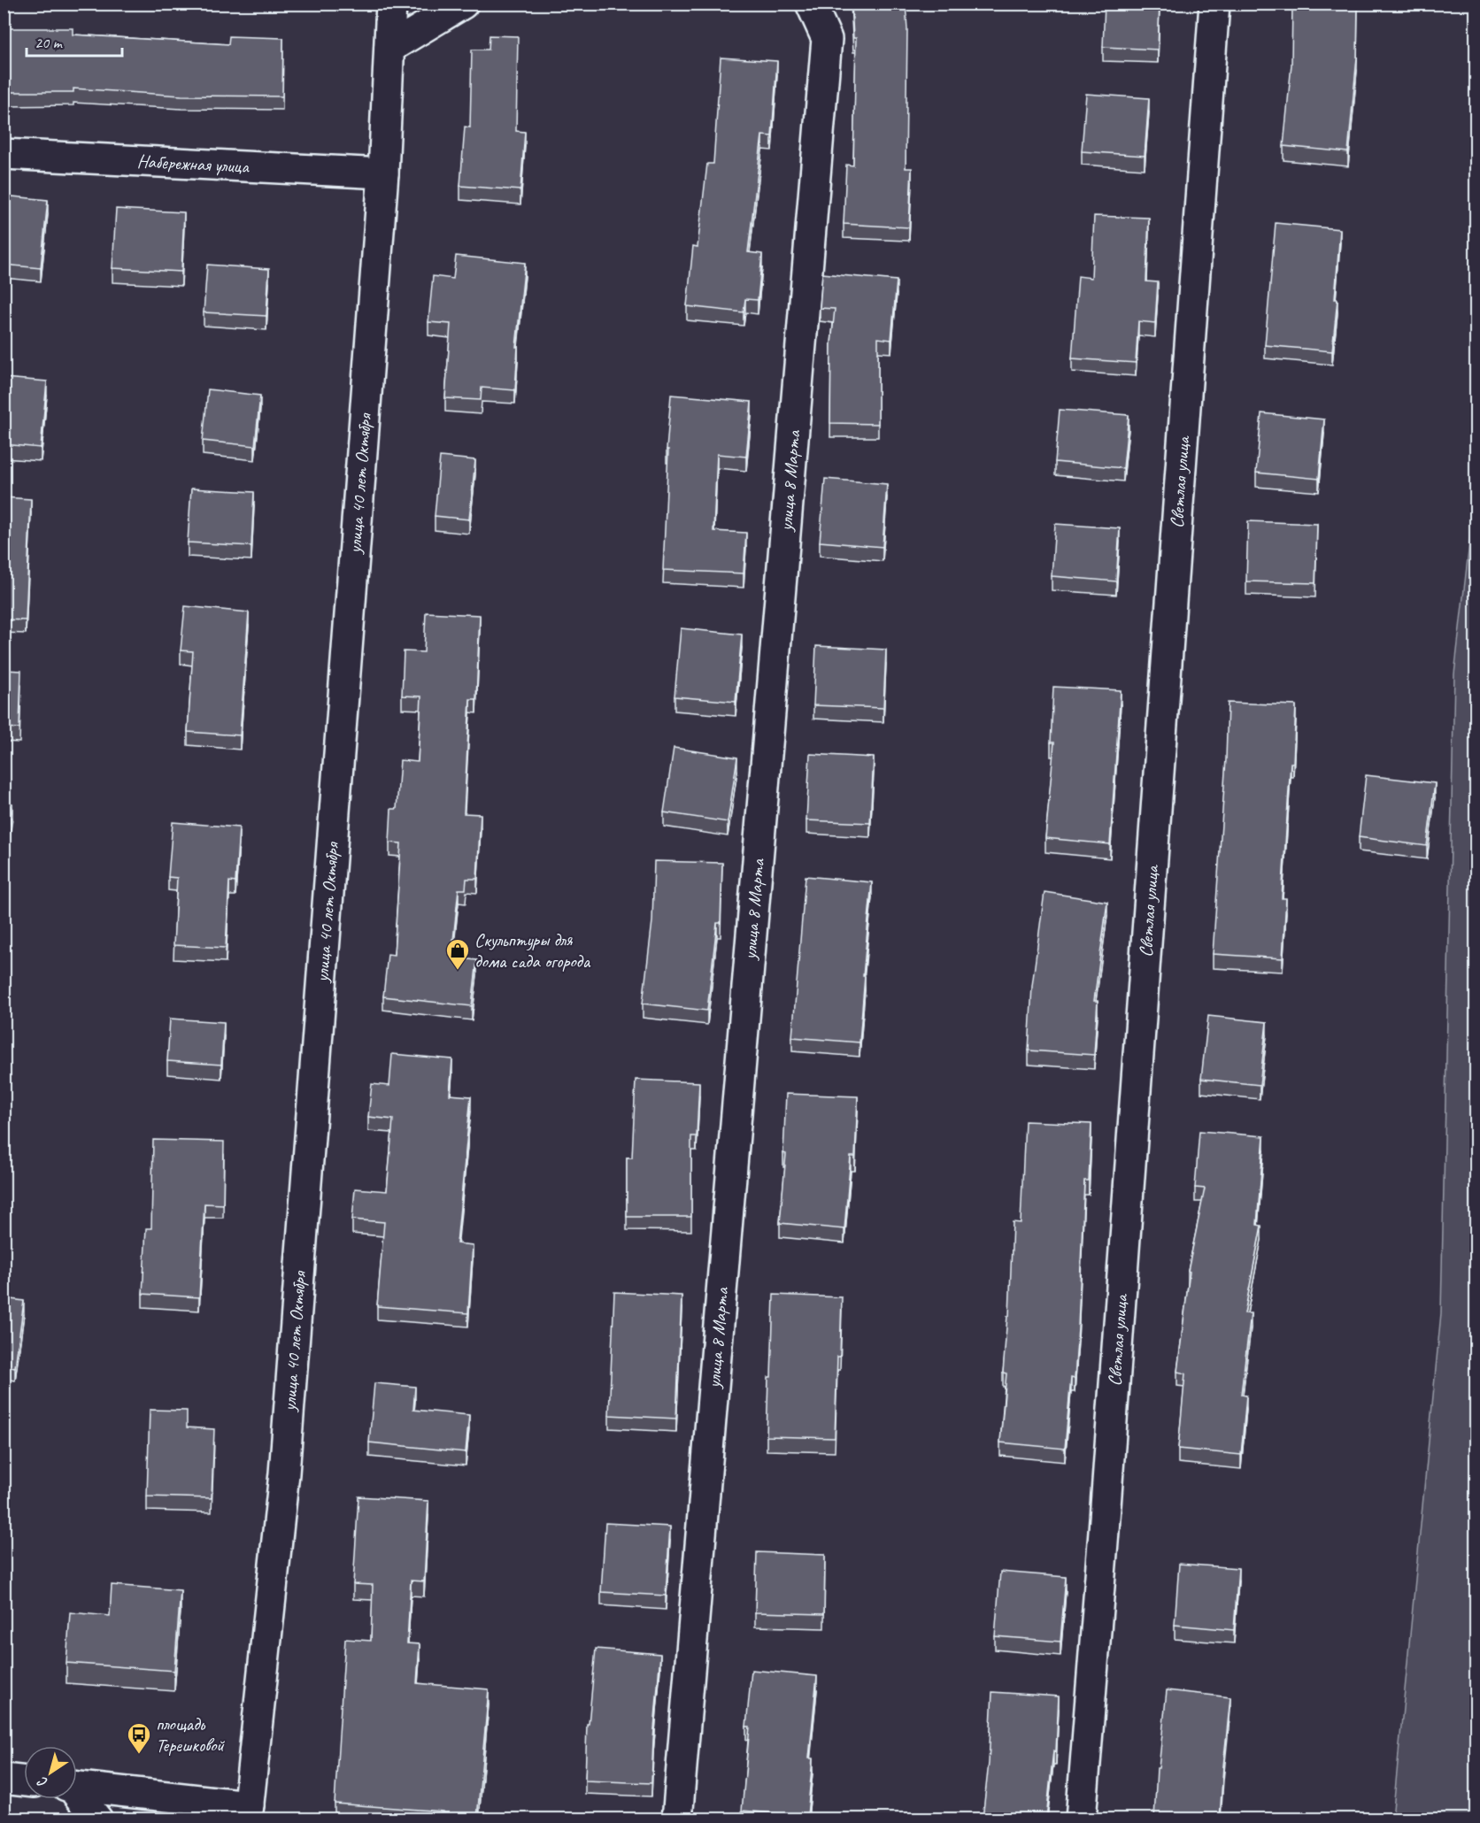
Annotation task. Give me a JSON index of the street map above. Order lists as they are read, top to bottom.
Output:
{
  "streets": {
    "street": [
      "Набережная улица",
      "улица 8 Марта",
      "Светлая улица",
      "улица 40 лет Октября"
    ]
  },
  "crossings": [
    ["Набережная улица", "улица 40 лет Октября"]
  ],
  "places": {
    "shop": ["Скульптуры для дома сада огорода"],
    "bus stop": ["площадь Терешковой"]
  },
  "scale_bar": "20 m",
  "north": "bottom left"
}
